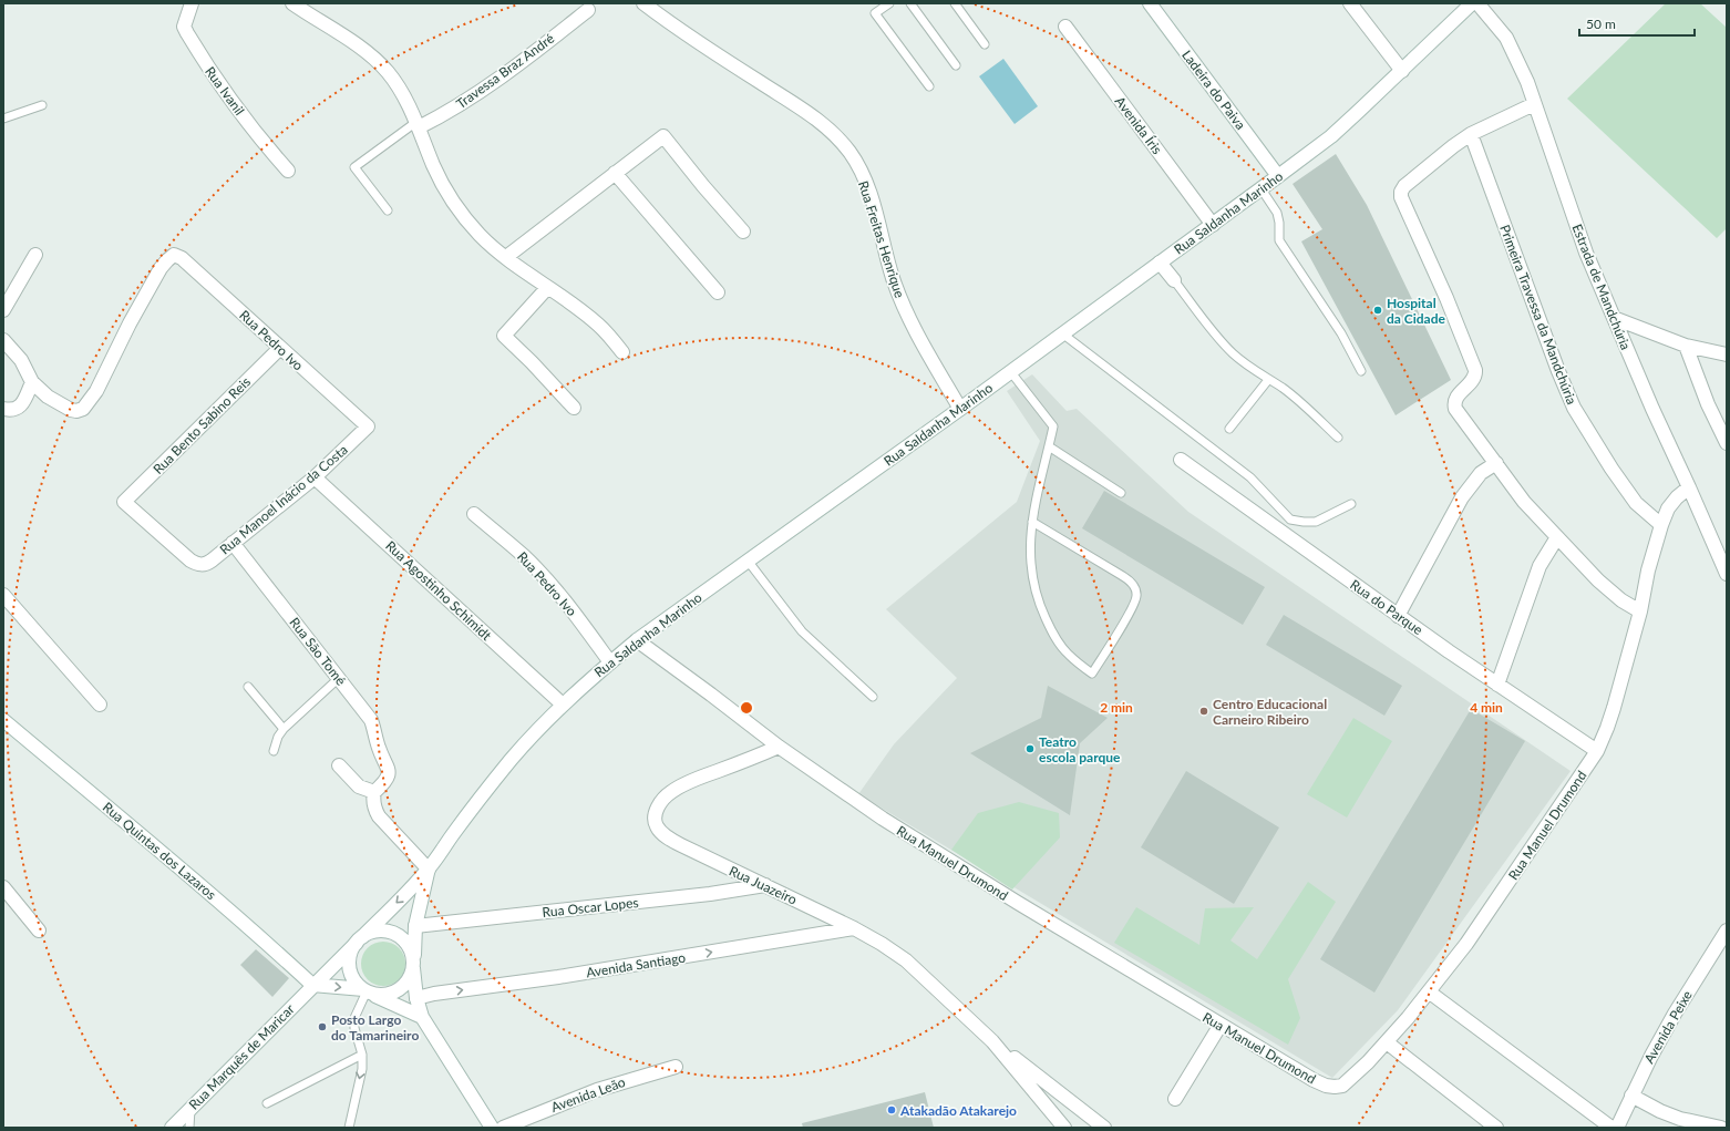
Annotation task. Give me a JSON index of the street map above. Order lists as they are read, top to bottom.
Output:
{
  "streets": {
    "street": [
      "Travessa Braz André",
      "Ladeira do Paiva",
      "Rua Ivanil",
      "Avenida Íris",
      "Rua Saldanha Marinho",
      "Rua Freitas Henrique",
      "Estrada de Mandchúria",
      "Primeira Travessa da Mandchúria",
      "Rua Pedro Ivo",
      "Rua Bento Sabino Reis",
      "Rua Manoel Inácio da Costa",
      "Rua Agostinho Schimidt",
      "Rua do Parque",
      "Rua Sāo Tomé",
      "Rua Manuel Drumond",
      "Rua Quintas dos Lazaros",
      "Rua Juazeiro",
      "Rua Oscar Lopes",
      "Avenida Santiago",
      "Avenida Peixe",
      "Rua Marquês de Maricar",
      "Avenida Leão"
    ]
  },
  "crossings": [
    ["Ladeira do Paiva", "Rua Saldanha Marinho"],
    ["Avenida Íris", "Rua Saldanha Marinho"],
    ["Rua Saldanha Marinho", "Rua Freitas Henrique"],
    ["Rua Saldanha Marinho", "Rua Pedro Ivo"],
    ["Rua Saldanha Marinho", "Rua Agostinho Schimidt"],
    ["Rua Saldanha Marinho", "Rua Manuel Drumond"],
    ["Rua Saldanha Marinho", "Rua Oscar Lopes"],
    ["Rua Saldanha Marinho", "Rua Marquês de Maricar"],
    ["Estrada de Mandchúria", "Rua Manuel Drumond"],
    ["Primeira Travessa da Mandchúria", "Rua Manuel Drumond"],
    ["Rua Pedro Ivo", "Rua Bento Sabino Reis"],
    ["Rua Pedro Ivo", "Rua Manoel Inácio da Costa"],
    ["Rua Bento Sabino Reis", "Rua Manoel Inácio da Costa"],
    ["Rua Manoel Inácio da Costa", "Rua Agostinho Schimidt"],
    ["Rua Manoel Inácio da Costa", "Rua Sāo Tomé"],
    ["Rua do Parque", "Rua Manuel Drumond"],
    ["Rua Manuel Drumond", "Rua Juazeiro"],
    ["Rua Quintas dos Lazaros", "Rua Marquês de Maricar"],
    ["Rua Juazeiro", "Rua Oscar Lopes"],
    ["Rua Juazeiro", "Avenida Santiago"]
  ],
  "one_way": ["Avenida Santiago"],
  "places": [
    "Hospital da Cidade",
    "Centro Educacional Carneiro Ribeiro",
    "Teatro escola parque",
    "Posto Largo do Tamarineiro",
    "Atakadão Atakarejo"
  ],
  "scale_bar": "50 m",
  "rings": ["2 min", "4 min"]
}
